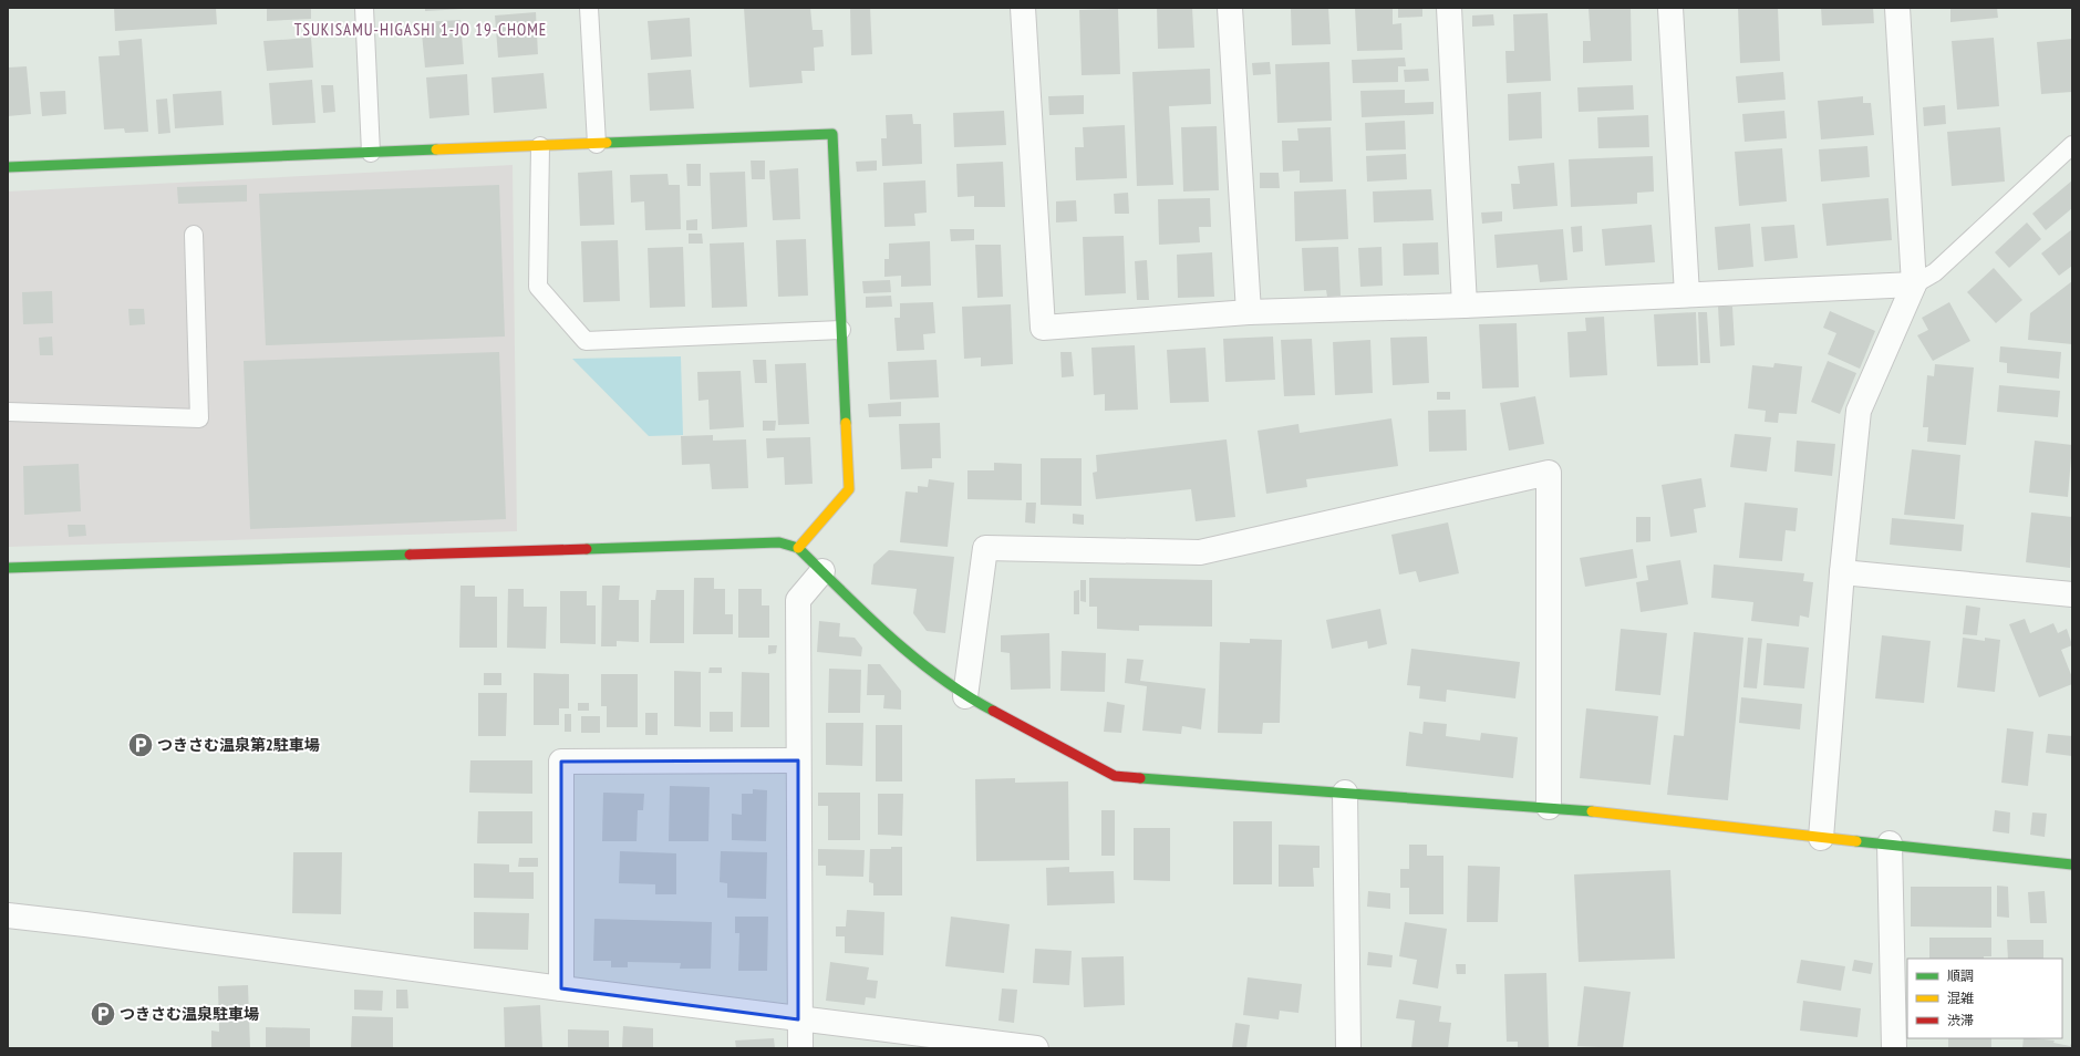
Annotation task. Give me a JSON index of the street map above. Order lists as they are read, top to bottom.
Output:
{
  "districts": ["TSUKISAMU-HIGASHI 1-JO 19-CHOME"],
  "places": {
    "parking": ["つきさむ温泉第2駐車場", "つきさむ温泉駐車場"]
  },
  "legend": ["順調", "混雑", "渋滞"]
}
